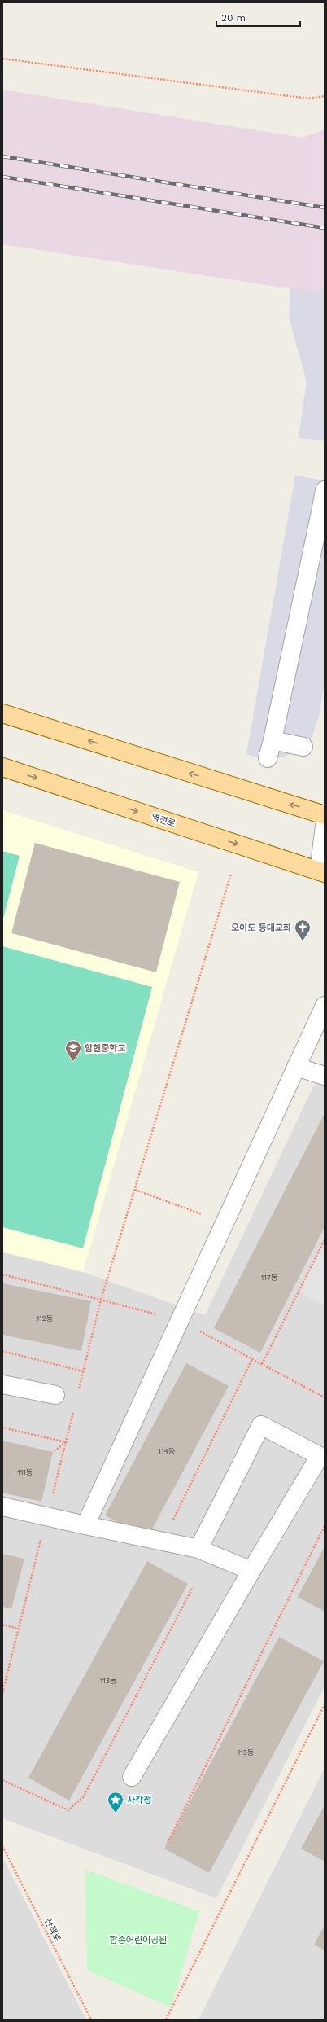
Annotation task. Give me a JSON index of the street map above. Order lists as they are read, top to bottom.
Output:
{
  "streets": {
    "main road": ["역전로"],
    "path": ["산책로"]
  },
  "parks": ["함송어린이공원"],
  "places": {
    "church": ["오이도 등대교회"],
    "school or university": ["함현중학교"],
    "place": ["사각정"]
  },
  "house_numbers": [
    "117동",
    "112동",
    "114동",
    "111동",
    "113동",
    "115동"
  ],
  "scale_bar": "20 m"
}
